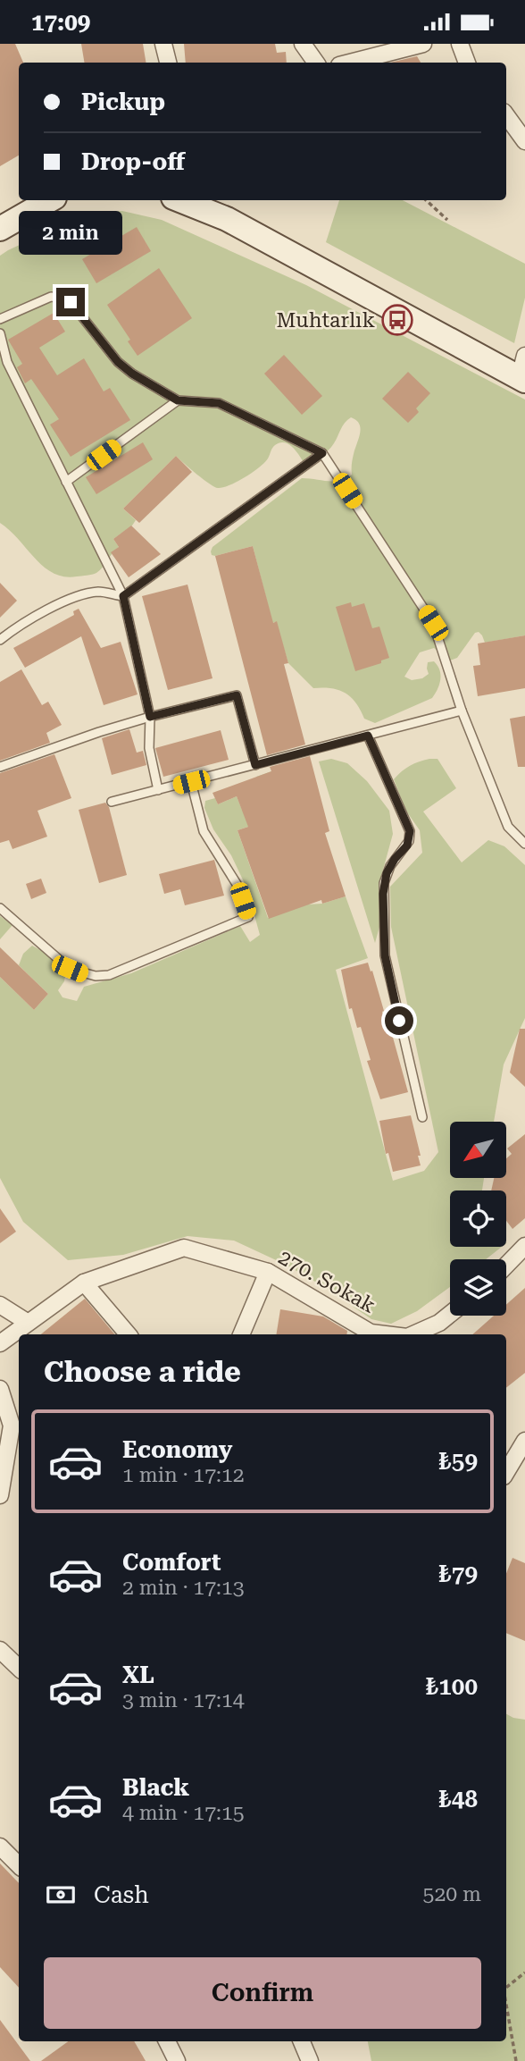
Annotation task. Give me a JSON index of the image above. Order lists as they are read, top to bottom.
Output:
{
  "streets": {
    "street": ["270. Sokak"]
  },
  "places": {
    "bus stop": ["Muhtarlık"]
  },
  "north": "bottom left",
  "page": {
    "status": "17:09",
    "banner": ["Pickup", "Drop-off"],
    "bubble": "2 min",
    "heading": "Choose a ride",
    "list": [
      {
        "name": "Economy",
        "note": "1 min · 17:12",
        "value": "₺59"
      },
      {
        "name": "Comfort",
        "note": "2 min · 17:13",
        "value": "₺79"
      },
      {
        "name": "XL",
        "note": "3 min · 17:14",
        "value": "₺100"
      },
      {
        "name": "Black",
        "note": "4 min · 17:15",
        "value": "₺48"
      }
    ],
    "pay": ["Cash", "520 m"],
    "buttons": "Confirm"
  }
}
